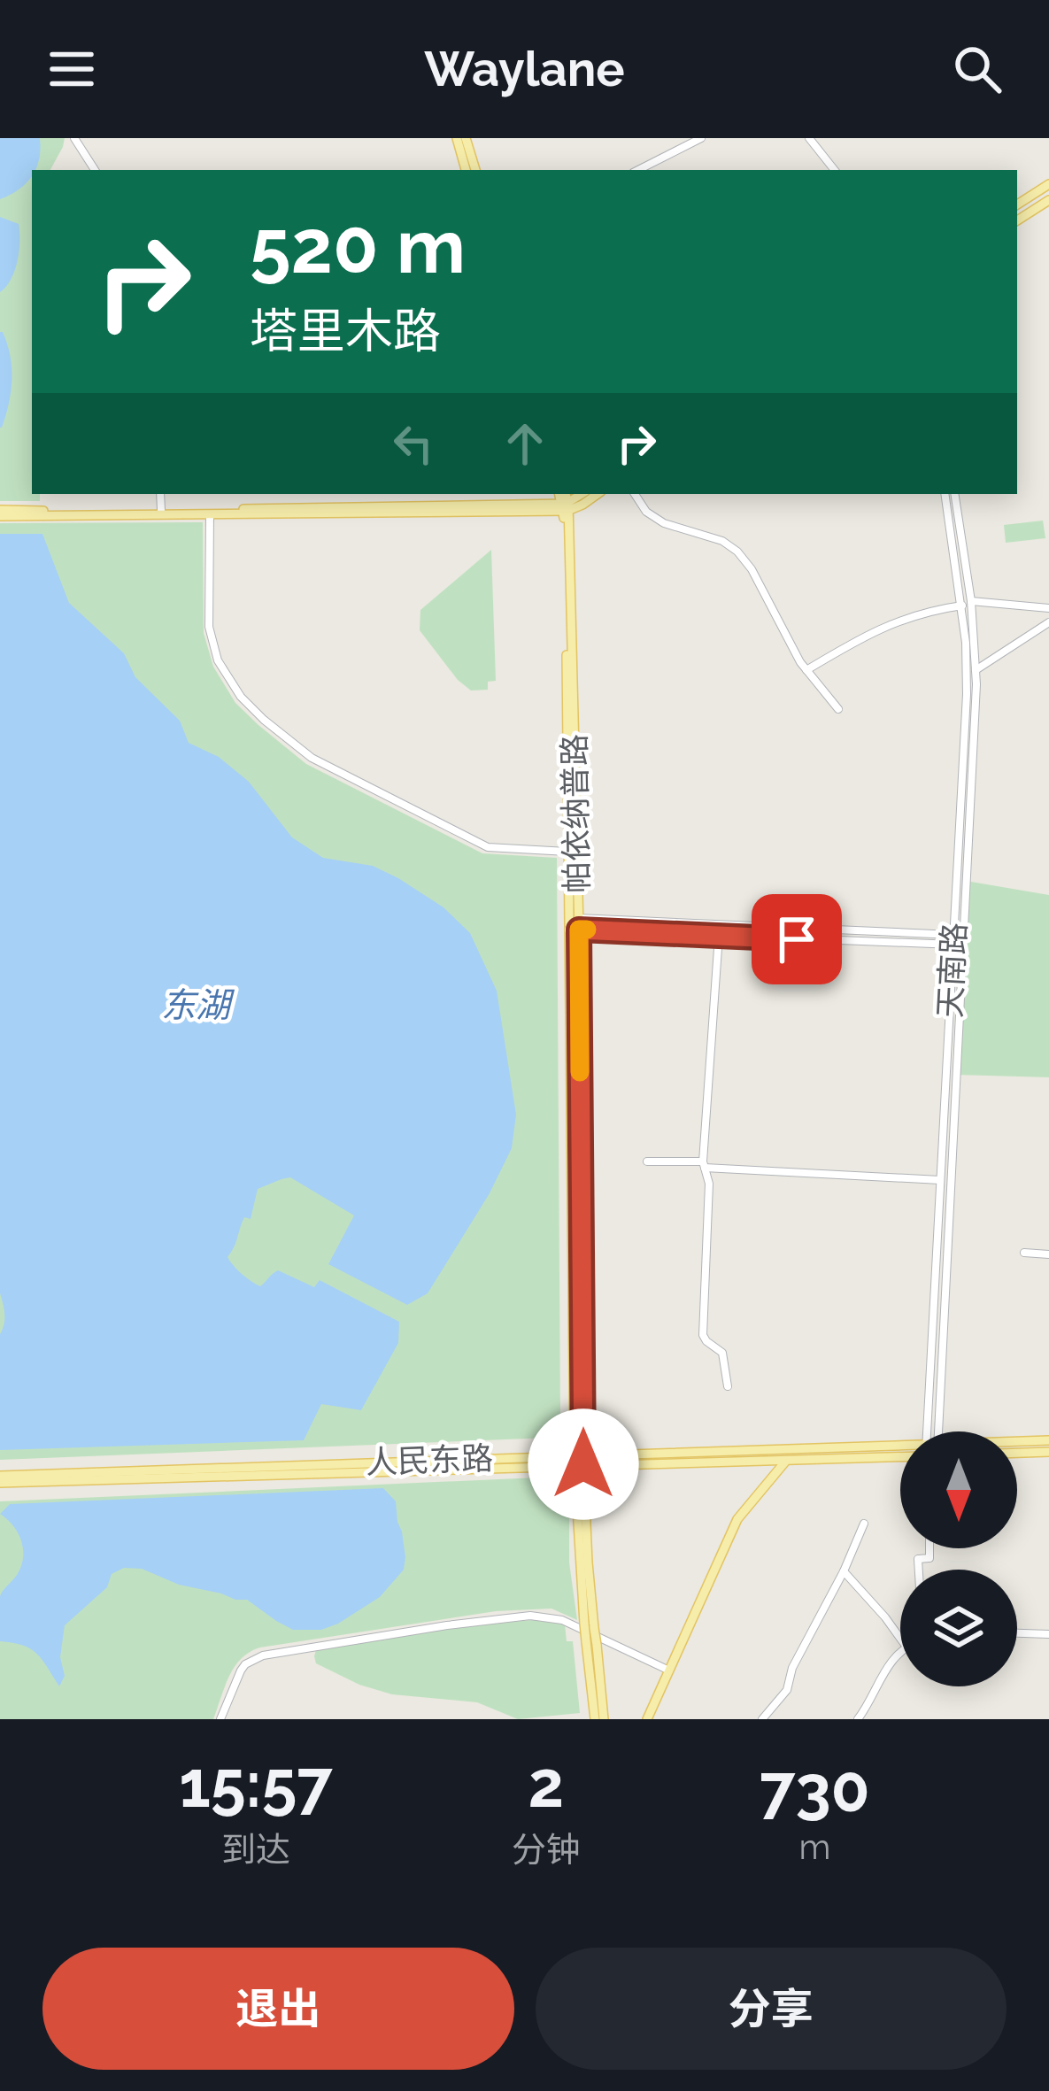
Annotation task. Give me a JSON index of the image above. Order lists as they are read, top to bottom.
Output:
{
  "streets": {
    "main road": ["帕依纳普路", "人民东路"],
    "street": ["天南路"]
  },
  "crossings": [
    ["帕依纳普路", "人民东路"]
  ],
  "water": ["东湖"],
  "north": "bottom",
  "page": {
    "header": "Waylane",
    "turn": ["520 m", "塔里木路"],
    "eta": [
      "15:57",
      "到达",
      "2",
      "分钟",
      "730",
      "m"
    ],
    "buttons": ["退出", "分享"]
  }
}
